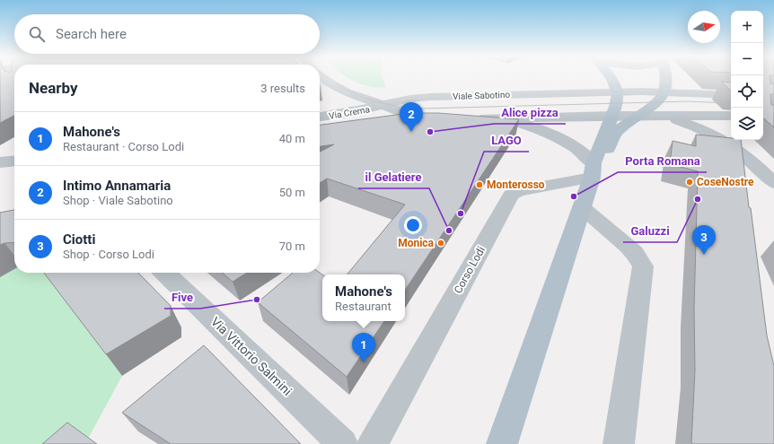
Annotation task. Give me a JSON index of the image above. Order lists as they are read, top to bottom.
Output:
{
  "streets": {
    "street": [
      "Viale Sabotino",
      "Via Crema",
      "Corso Lodi",
      "Via Vittorio Salmini"
    ]
  },
  "crossings": [
    ["Viale Sabotino", "Via Crema"]
  ],
  "places": [
    "Alice pizza",
    "CoseNostre",
    "Monterosso",
    "Porta Romana",
    "Galuzzi",
    "LAGO",
    "il Gelatiere",
    "Monica",
    "Five"
  ],
  "north": "right",
  "page": {
    "map_buttons": ["+", "−"],
    "search": "Search here",
    "heading": ["Nearby", "3 results"],
    "pins": ["2", "3", "1"],
    "list": [
      {
        "mark": "1",
        "name": "Mahone's",
        "note": "Restaurant · Corso Lodi",
        "value": "40 m"
      },
      {
        "mark": "2",
        "name": "Intimo Annamaria",
        "note": "Shop · Viale Sabotino",
        "value": "50 m"
      },
      {
        "mark": "3",
        "name": "Ciotti",
        "note": "Shop · Corso Lodi",
        "value": "70 m"
      }
    ],
    "popup": ["Mahone's", "Restaurant"]
  }
}
